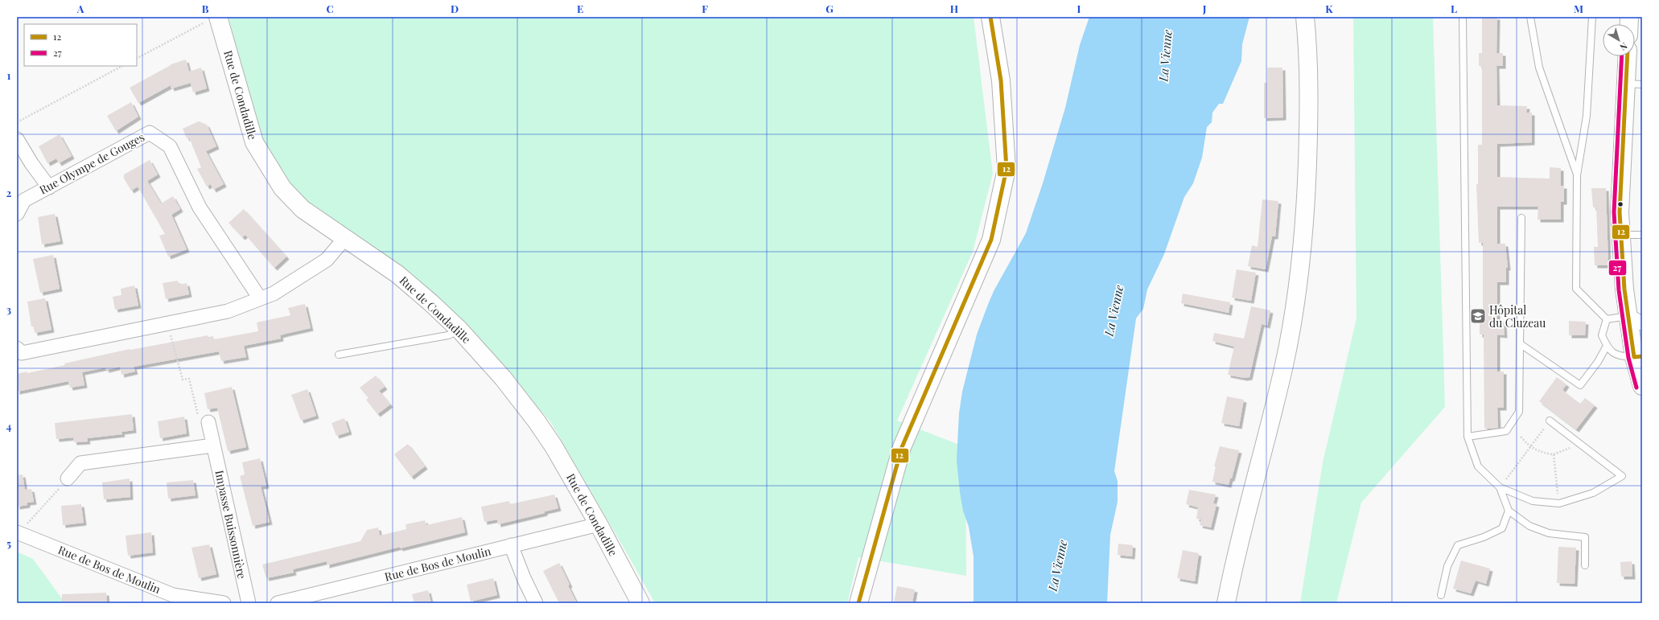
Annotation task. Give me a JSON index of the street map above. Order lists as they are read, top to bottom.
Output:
{
  "streets": {
    "main road": ["Rue de Condadille"],
    "street": ["Rue Olympe de Gouges", "Impasse Buissonnière", "Rue de Bos de Moulin"]
  },
  "crossings": [
    ["Rue de Condadille", "Rue de Bos de Moulin"]
  ],
  "water": ["La Vienne"],
  "places": {
    "school or university": ["Hôpital du Cluzeau"]
  },
  "lines": ["transit line 12", "transit line 27"],
  "legend": ["12", "27"],
  "north": "bottom right",
  "grid": {
    "columns": [
      "A",
      "B",
      "C",
      "D",
      "E",
      "F",
      "G",
      "H",
      "I",
      "J",
      "K",
      "L",
      "M"
    ],
    "rows": [
      "1",
      "2",
      "3",
      "4",
      "5"
    ]
  }
}
